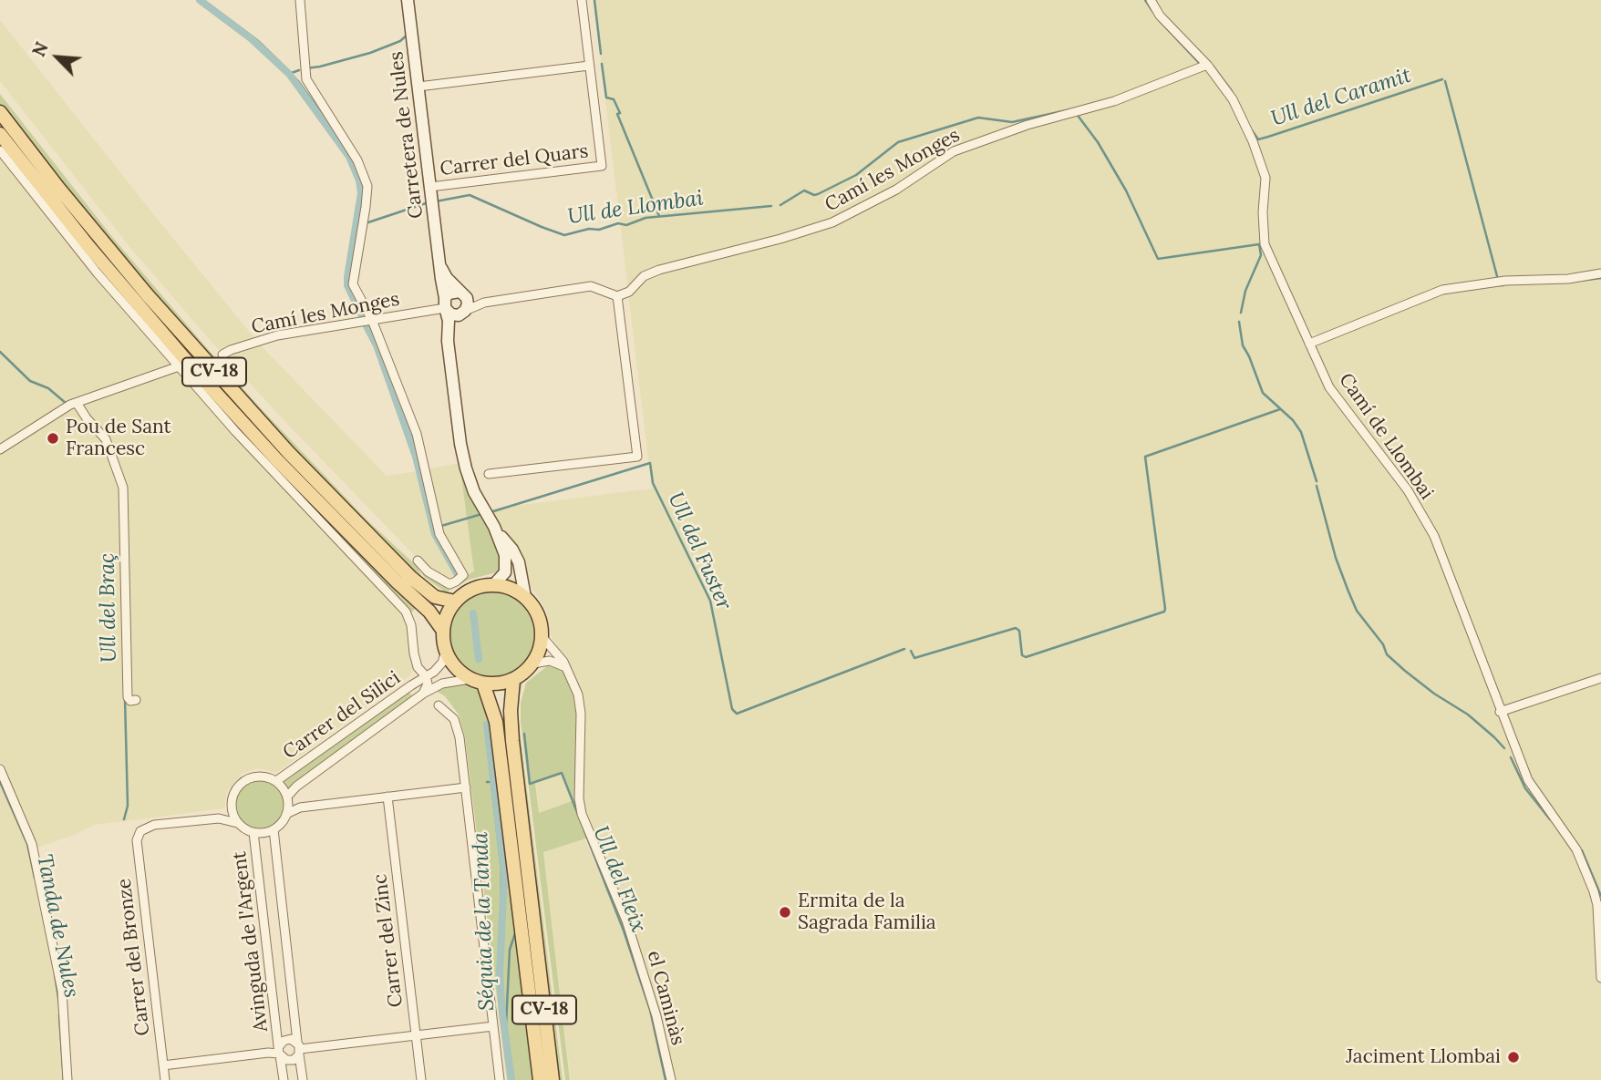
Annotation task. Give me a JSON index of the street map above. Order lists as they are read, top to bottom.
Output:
{
  "streets": {
    "main road": ["Carretera de Nules", "CV-18"],
    "street": [
      "Carrer del Quars",
      "Camí les Monges",
      "Camí de Llombai",
      "Carrer del Silici",
      "Carrer del Zinc",
      "Avinguda de l'Argent",
      "Carrer del Bronze",
      "el Caminàs"
    ]
  },
  "crossings": [
    ["Carretera de Nules", "Carrer del Quars"],
    ["Carretera de Nules", "Camí les Monges"],
    ["Carretera de Nules", "CV-18"],
    ["Carretera de Nules", "Carrer del Silici"],
    ["Carretera de Nules", "el Caminàs"],
    ["Camí les Monges", "Camí de Llombai"],
    ["CV-18", "Carrer del Silici"],
    ["CV-18", "el Caminàs"],
    ["Carrer del Silici", "Avinguda de l'Argent"],
    ["Carrer del Silici", "el Caminàs"]
  ],
  "water": [
    "Ull del Caramit",
    "Ull de Llombai",
    "Ull del Fuster",
    "Ull del Braç",
    "Ull del Fleix",
    "Séquia de la Tanda",
    "Tanda de Nules"
  ],
  "places": ["Pou de Sant Francesc", "Ermita de la Sagrada Familia", "Jaciment Llombai"],
  "north": "top left"
}
